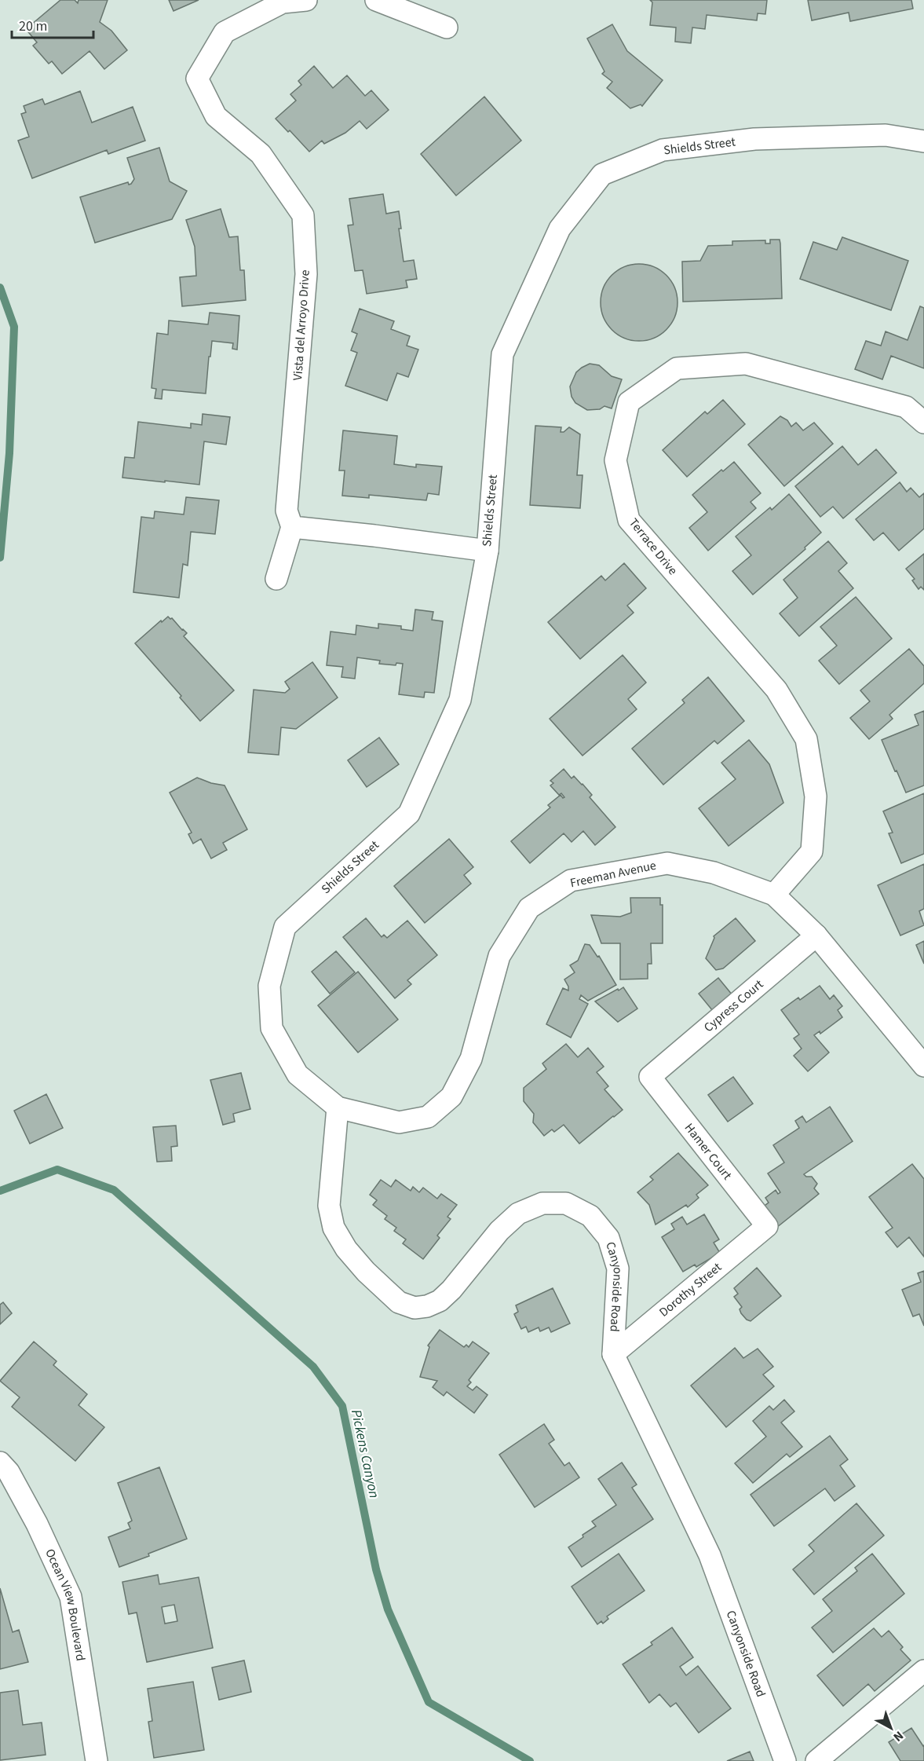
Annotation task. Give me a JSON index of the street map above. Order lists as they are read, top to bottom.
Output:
{
  "streets": {
    "street": [
      "Shields Street",
      "Vista del Arroyo Drive",
      "Terrace Drive",
      "Freeman Avenue",
      "Cypress Court",
      "Hamer Court",
      "Canyonside Road",
      "Dorothy Street",
      "Ocean View Boulevard"
    ]
  },
  "crossings": [
    ["Shields Street", "Freeman Avenue"],
    ["Shields Street", "Canyonside Road"],
    ["Terrace Drive", "Freeman Avenue"],
    ["Freeman Avenue", "Cypress Court"],
    ["Freeman Avenue", "Canyonside Road"],
    ["Cypress Court", "Hamer Court"],
    ["Hamer Court", "Dorothy Street"],
    ["Canyonside Road", "Dorothy Street"]
  ],
  "water": ["Pickens Canyon"],
  "scale_bar": "20 m",
  "north": "bottom right"
}
